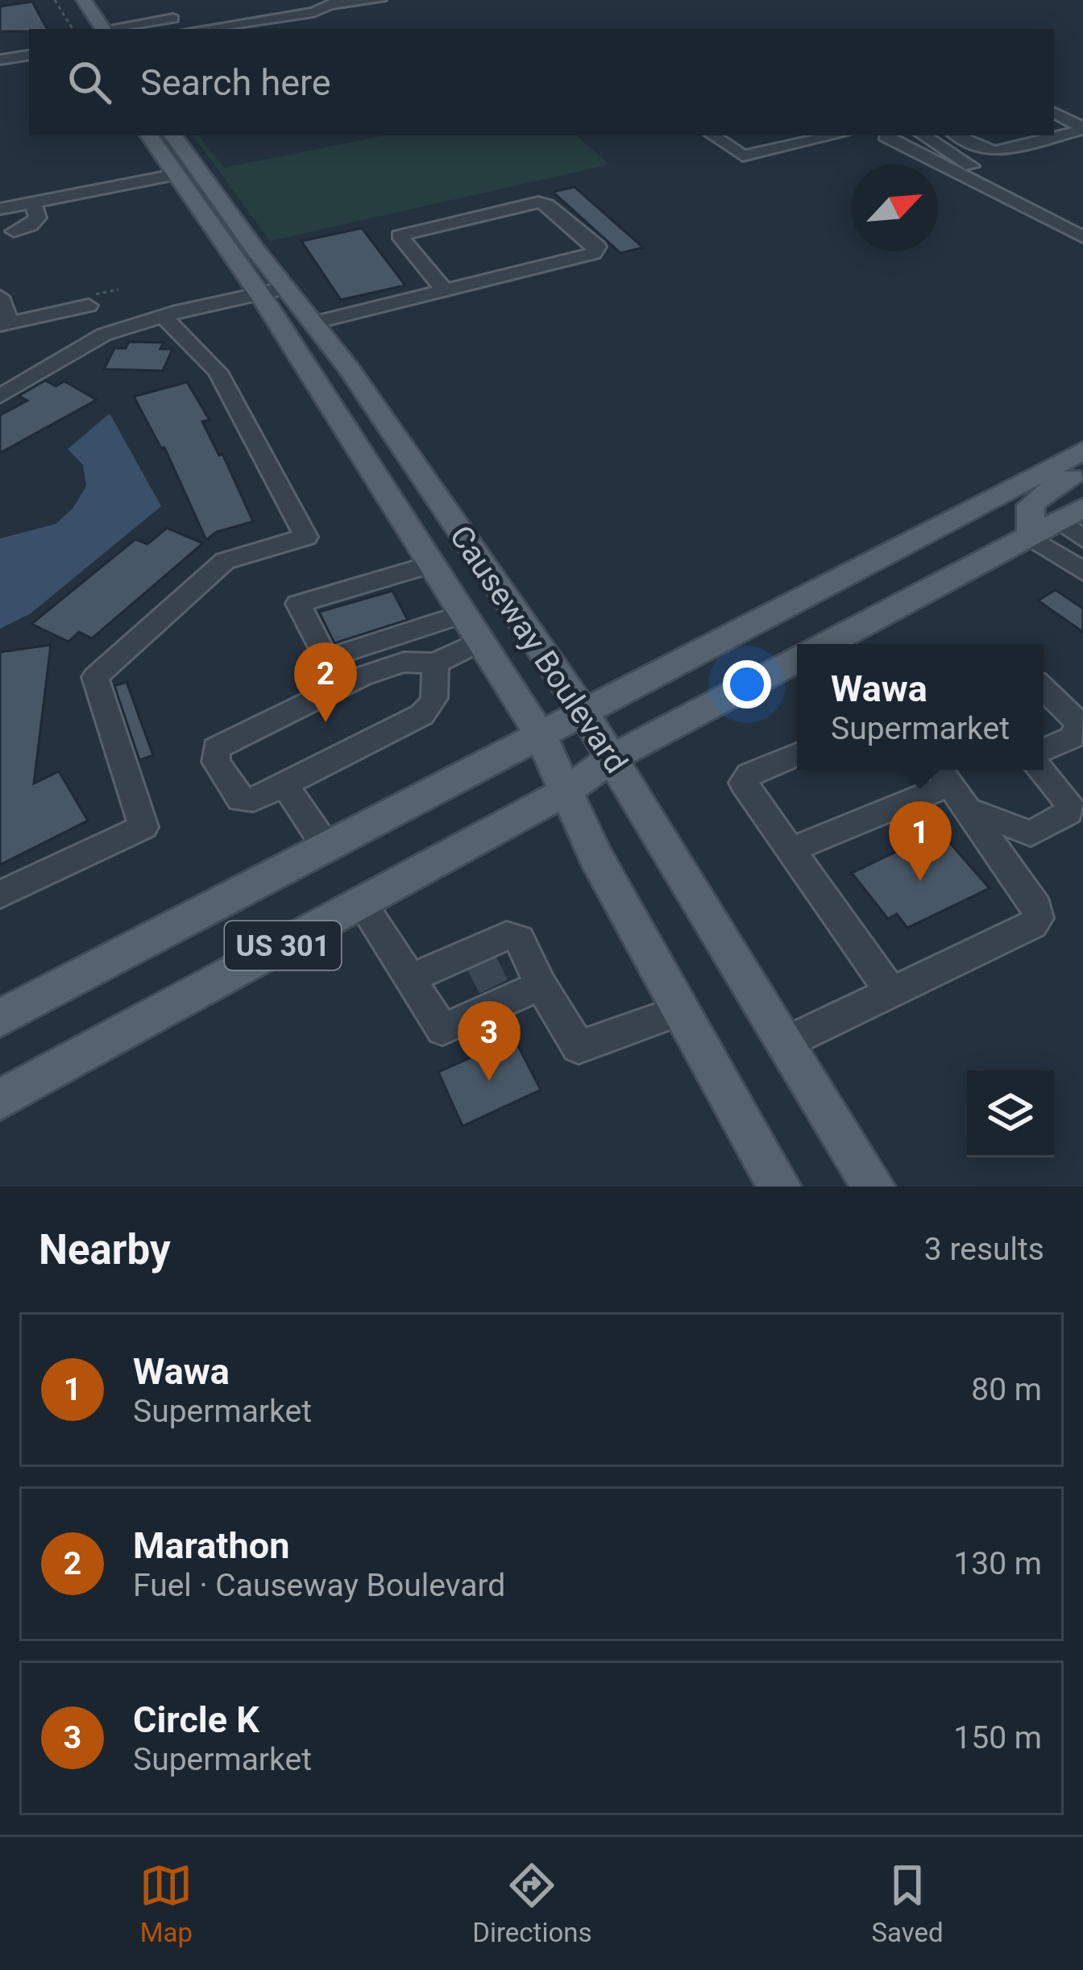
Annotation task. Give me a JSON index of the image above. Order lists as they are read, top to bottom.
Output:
{
  "streets": {
    "main road": ["Causeway Boulevard", "US 301"]
  },
  "crossings": [
    ["Causeway Boulevard", "US 301"]
  ],
  "north": "top right",
  "page": {
    "search": "Search here",
    "pins": ["2", "1", "3"],
    "popup": ["Wawa", "Supermarket"],
    "heading": ["Nearby", "3 results"],
    "list": [
      {
        "mark": "1",
        "name": "Wawa",
        "note": "Supermarket",
        "value": "80 m"
      },
      {
        "mark": "2",
        "name": "Marathon",
        "note": "Fuel · Causeway Boulevard",
        "value": "130 m"
      },
      {
        "mark": "3",
        "name": "Circle K",
        "note": "Supermarket",
        "value": "150 m"
      }
    ],
    "nav": ["Map", "Directions", "Saved"]
  }
}
